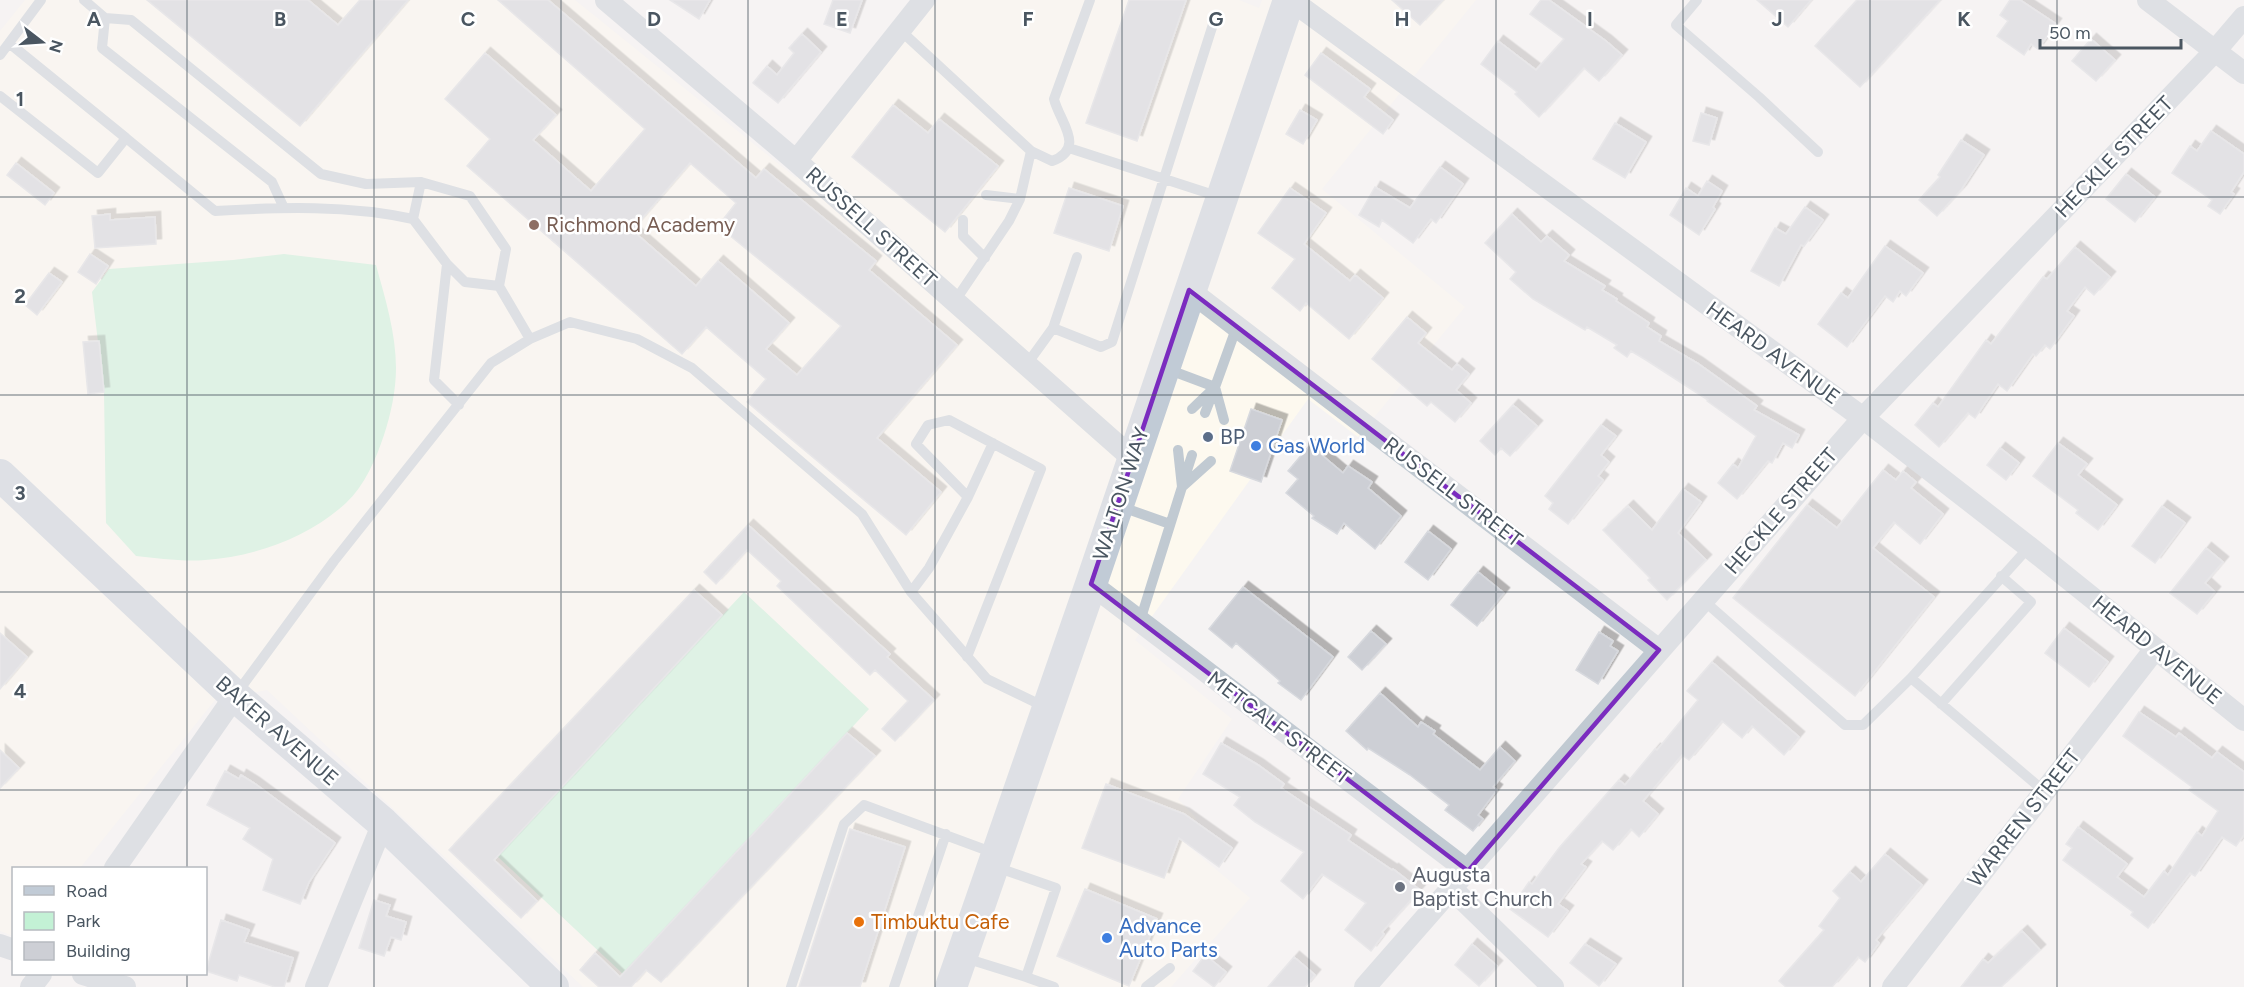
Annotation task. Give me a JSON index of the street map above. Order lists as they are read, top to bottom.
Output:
{
  "streets": {
    "main road": ["WALTON WAY", "BAKER AVENUE"],
    "street": [
      "HECKLE STREET",
      "RUSSELL STREET",
      "HEARD AVENUE",
      "METCALF STREET",
      "WARREN STREET"
    ]
  },
  "crossings": [
    ["HECKLE STREET", "RUSSELL STREET"],
    ["HECKLE STREET", "HEARD AVENUE"],
    ["HECKLE STREET", "METCALF STREET"],
    ["RUSSELL STREET", "WALTON WAY"],
    ["HEARD AVENUE", "WALTON WAY"],
    ["HEARD AVENUE", "WARREN STREET"],
    ["WALTON WAY", "METCALF STREET"]
  ],
  "places": [
    "Richmond Academy",
    "BP",
    "Gas World",
    "Augusta Baptist Church",
    "Timbuktu Cafe",
    "Advance Auto Parts"
  ],
  "legend": ["Road", "Park", "Building"],
  "scale_bar": "50 m",
  "north": "right",
  "grid": {
    "columns": [
      "A",
      "B",
      "C",
      "D",
      "E",
      "F",
      "G",
      "H",
      "I",
      "J",
      "K"
    ],
    "rows": [
      "1",
      "2",
      "3",
      "4"
    ]
  }
}
